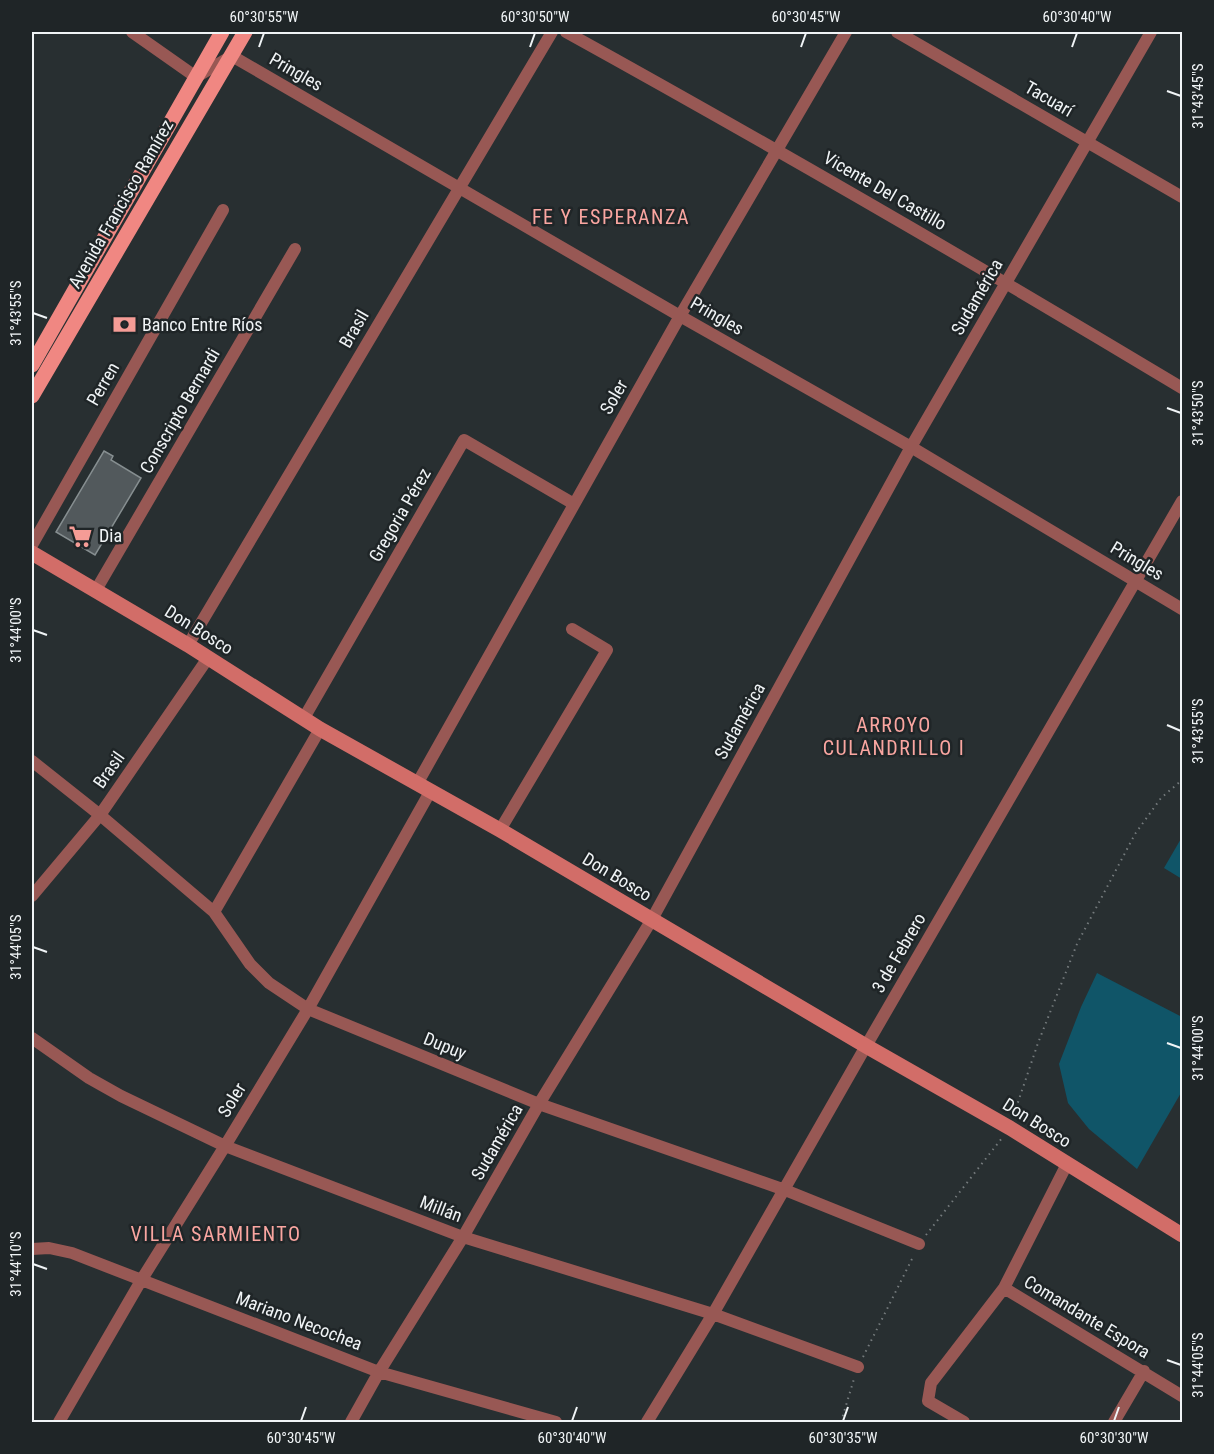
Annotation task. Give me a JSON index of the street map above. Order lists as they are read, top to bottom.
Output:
{
  "streets": {
    "main road": ["Avenida Francisco Ramírez", "Don Bosco"],
    "street": [
      "Pringles",
      "Tacuarí",
      "Vicente Del Castillo",
      "Sudamérica",
      "Brasil",
      "Perren",
      "Soler",
      "Conscripto Bernardi",
      "Gregoria Pérez",
      "3 de Febrero",
      "Dupuy",
      "Millán",
      "Comandante Espora",
      "Mariano Necochea"
    ]
  },
  "crossings": [
    ["Pringles", "Avenida Francisco Ramírez"],
    ["Pringles", "Sudamérica"],
    ["Pringles", "Brasil"],
    ["Pringles", "Soler"],
    ["Pringles", "3 de Febrero"],
    ["Tacuarí", "Sudamérica"],
    ["Vicente Del Castillo", "Sudamérica"],
    ["Vicente Del Castillo", "Soler"],
    ["Sudamérica", "Don Bosco"],
    ["Sudamérica", "Dupuy"],
    ["Sudamérica", "Millán"],
    ["Sudamérica", "Mariano Necochea"],
    ["Brasil", "Don Bosco"],
    ["Brasil", "Dupuy"],
    ["Soler", "Gregoria Pérez"],
    ["Soler", "Don Bosco"],
    ["Soler", "Dupuy"],
    ["Soler", "Millán"],
    ["Soler", "Mariano Necochea"],
    ["Conscripto Bernardi", "Don Bosco"],
    ["Gregoria Pérez", "Don Bosco"],
    ["Don Bosco", "3 de Febrero"],
    ["3 de Febrero", "Dupuy"],
    ["3 de Febrero", "Millán"]
  ],
  "districts": ["FE Y ESPERANZA", "ARROYO CULANDRILLO I", "VILLA SARMIENTO"],
  "places": {
    "bank": ["Banco Entre Ríos"],
    "supermarket": ["Dia"]
  },
  "coordinates": [
    "60°30'55\"W",
    "60°30'50\"W",
    "60°30'45\"W",
    "60°30'40\"W",
    "31°43'45\"S",
    "31°43'55\"S",
    "31°43'50\"S",
    "31°44'00\"S",
    "31°44'05\"S",
    "31°44'10\"S",
    "60°30'35\"W",
    "60°30'30\"W"
  ]
}
